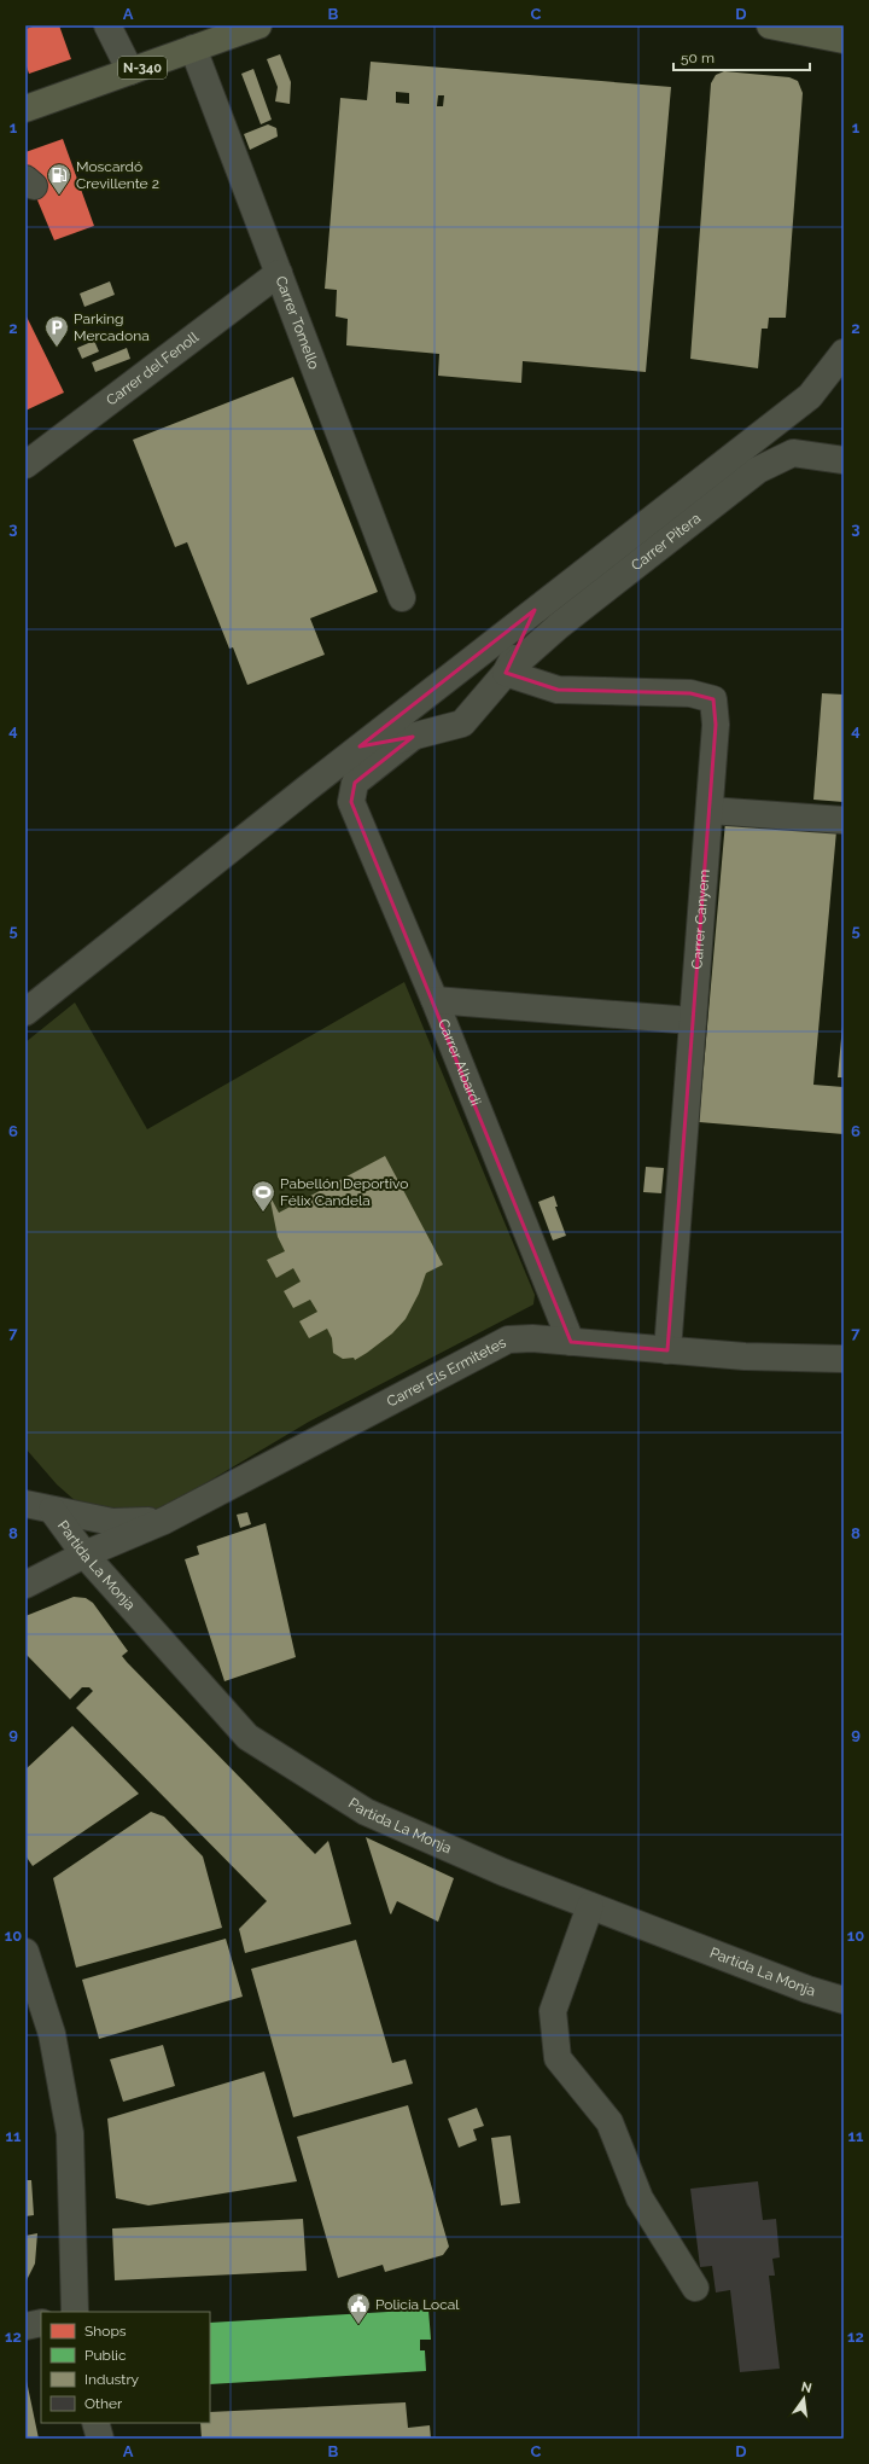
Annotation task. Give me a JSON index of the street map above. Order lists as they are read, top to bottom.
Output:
{
  "streets": {
    "highway": ["N-340"],
    "street": [
      "Carrer Tomello",
      "Carrer del Fenoll",
      "Carrer Pitera",
      "Carrer Canyem",
      "Carrer Albardi",
      "Carrer Els Ermitetes",
      "Partida La Monja"
    ]
  },
  "crossings": [
    ["N-340", "Carrer Tomello"],
    ["Carrer Tomello", "Carrer del Fenoll"],
    ["Carrer Pitera", "Carrer Canyem"],
    ["Carrer Canyem", "Carrer Els Ermitetes"],
    ["Carrer Albardi", "Carrer Els Ermitetes"],
    ["Carrer Els Ermitetes", "Partida La Monja"]
  ],
  "places": {
    "fuel station": ["Moscardó Crevillente 2"],
    "parking": ["Parking Mercadona"],
    "sports": ["Pabellón Deportivo Félix Candela"],
    "public building": ["Policia Local"]
  },
  "legend": [
    "Shops",
    "Public",
    "Industry",
    "Other"
  ],
  "scale_bar": "50 m",
  "north": "top",
  "grid": {
    "columns": [
      "A",
      "B",
      "C",
      "D"
    ],
    "rows": [
      "1",
      "2",
      "3",
      "4",
      "5",
      "6",
      "7",
      "8",
      "9",
      "10",
      "11",
      "12"
    ]
  }
}
